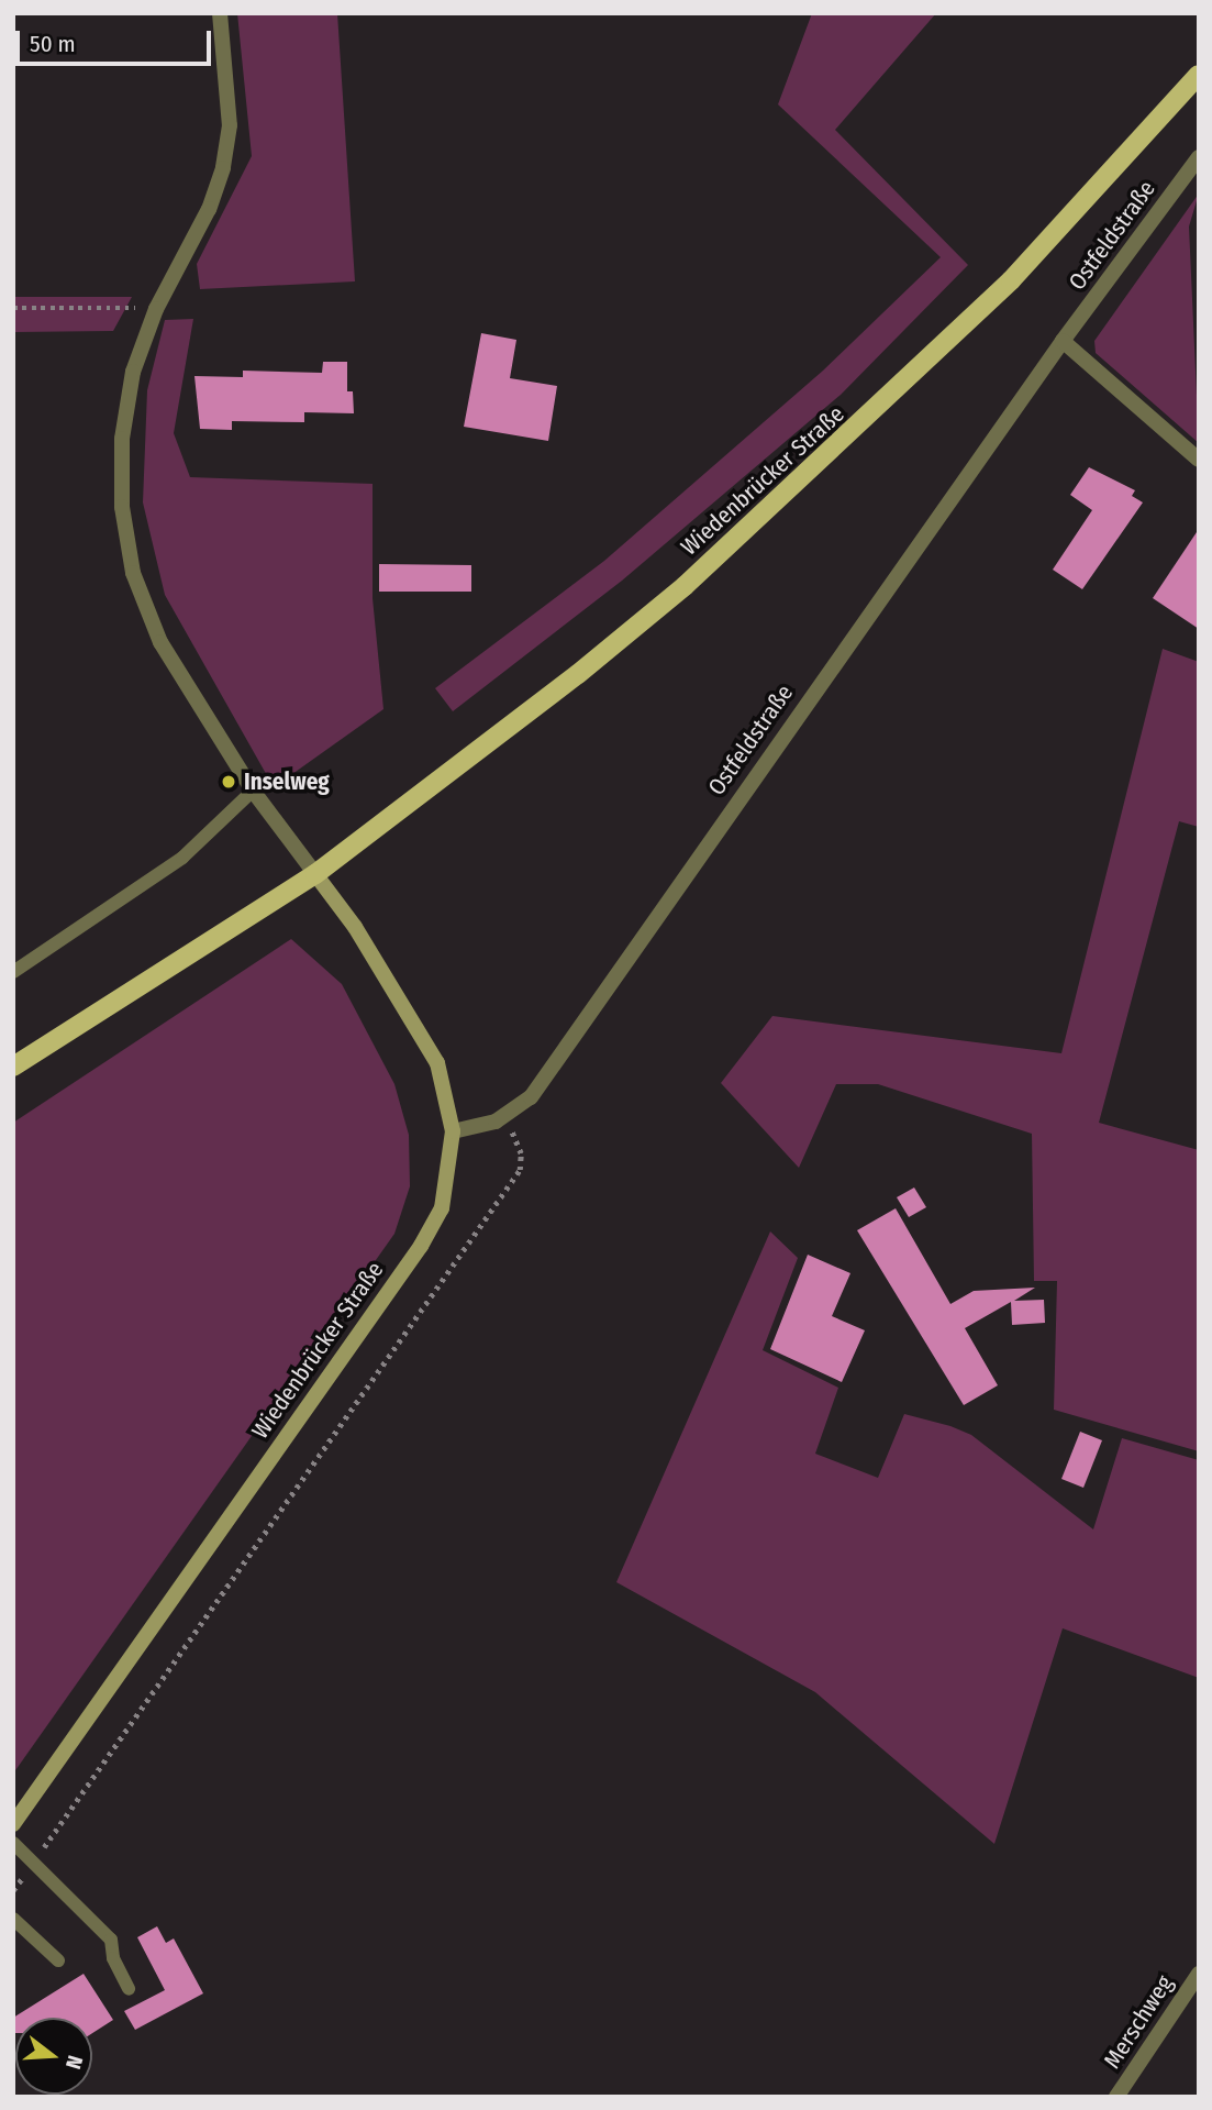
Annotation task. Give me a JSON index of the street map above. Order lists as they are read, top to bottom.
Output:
{
  "streets": {
    "main road": ["Wiedenbrücker Straße"],
    "street": ["Ostfeldstraße", "Merschweg"]
  },
  "crossings": [
    ["Ostfeldstraße", "Wiedenbrücker Straße"]
  ],
  "places": ["Inselweg"],
  "scale_bar": "50 m",
  "north": "right"
}
